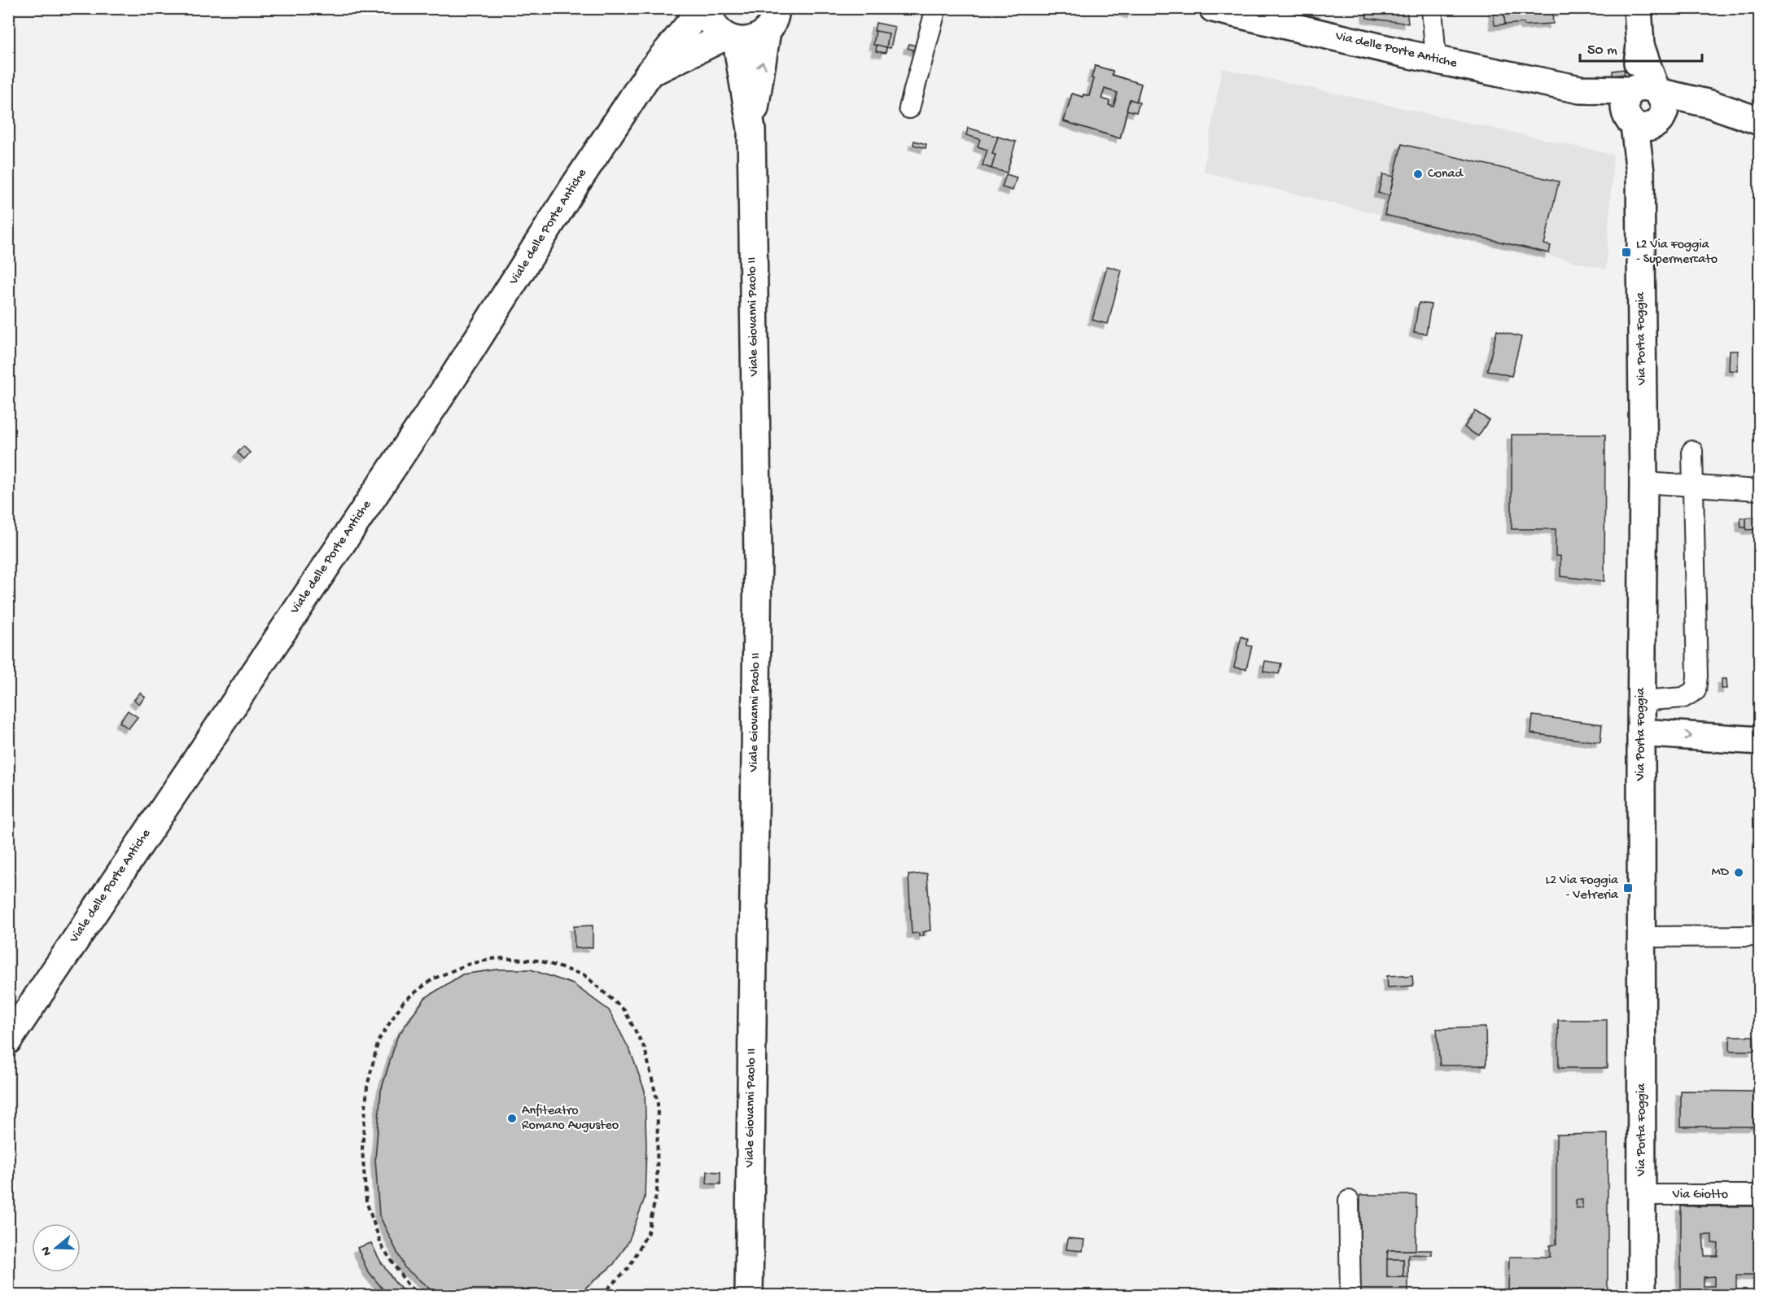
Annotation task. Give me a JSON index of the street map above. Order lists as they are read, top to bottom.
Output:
{
  "streets": {
    "main road": [
      "Via delle Porte Antiche",
      "Viale delle Porte Antiche",
      "Viale Giovanni Paolo II",
      "Via Porta Foggia"
    ],
    "street": ["Via Giotto"]
  },
  "crossings": [
    ["Via delle Porte Antiche", "Via Porta Foggia"],
    ["Via Porta Foggia", "Via Giotto"]
  ],
  "places": {
    "other": ["Conad", "MD", "Anfiteatro Romano Augusteo"],
    "transit": ["L2 Via Foggia - Supermercato", "L2 Via Foggia - Vetreria"]
  },
  "scale_bar": "50 m",
  "north": "left"
}
